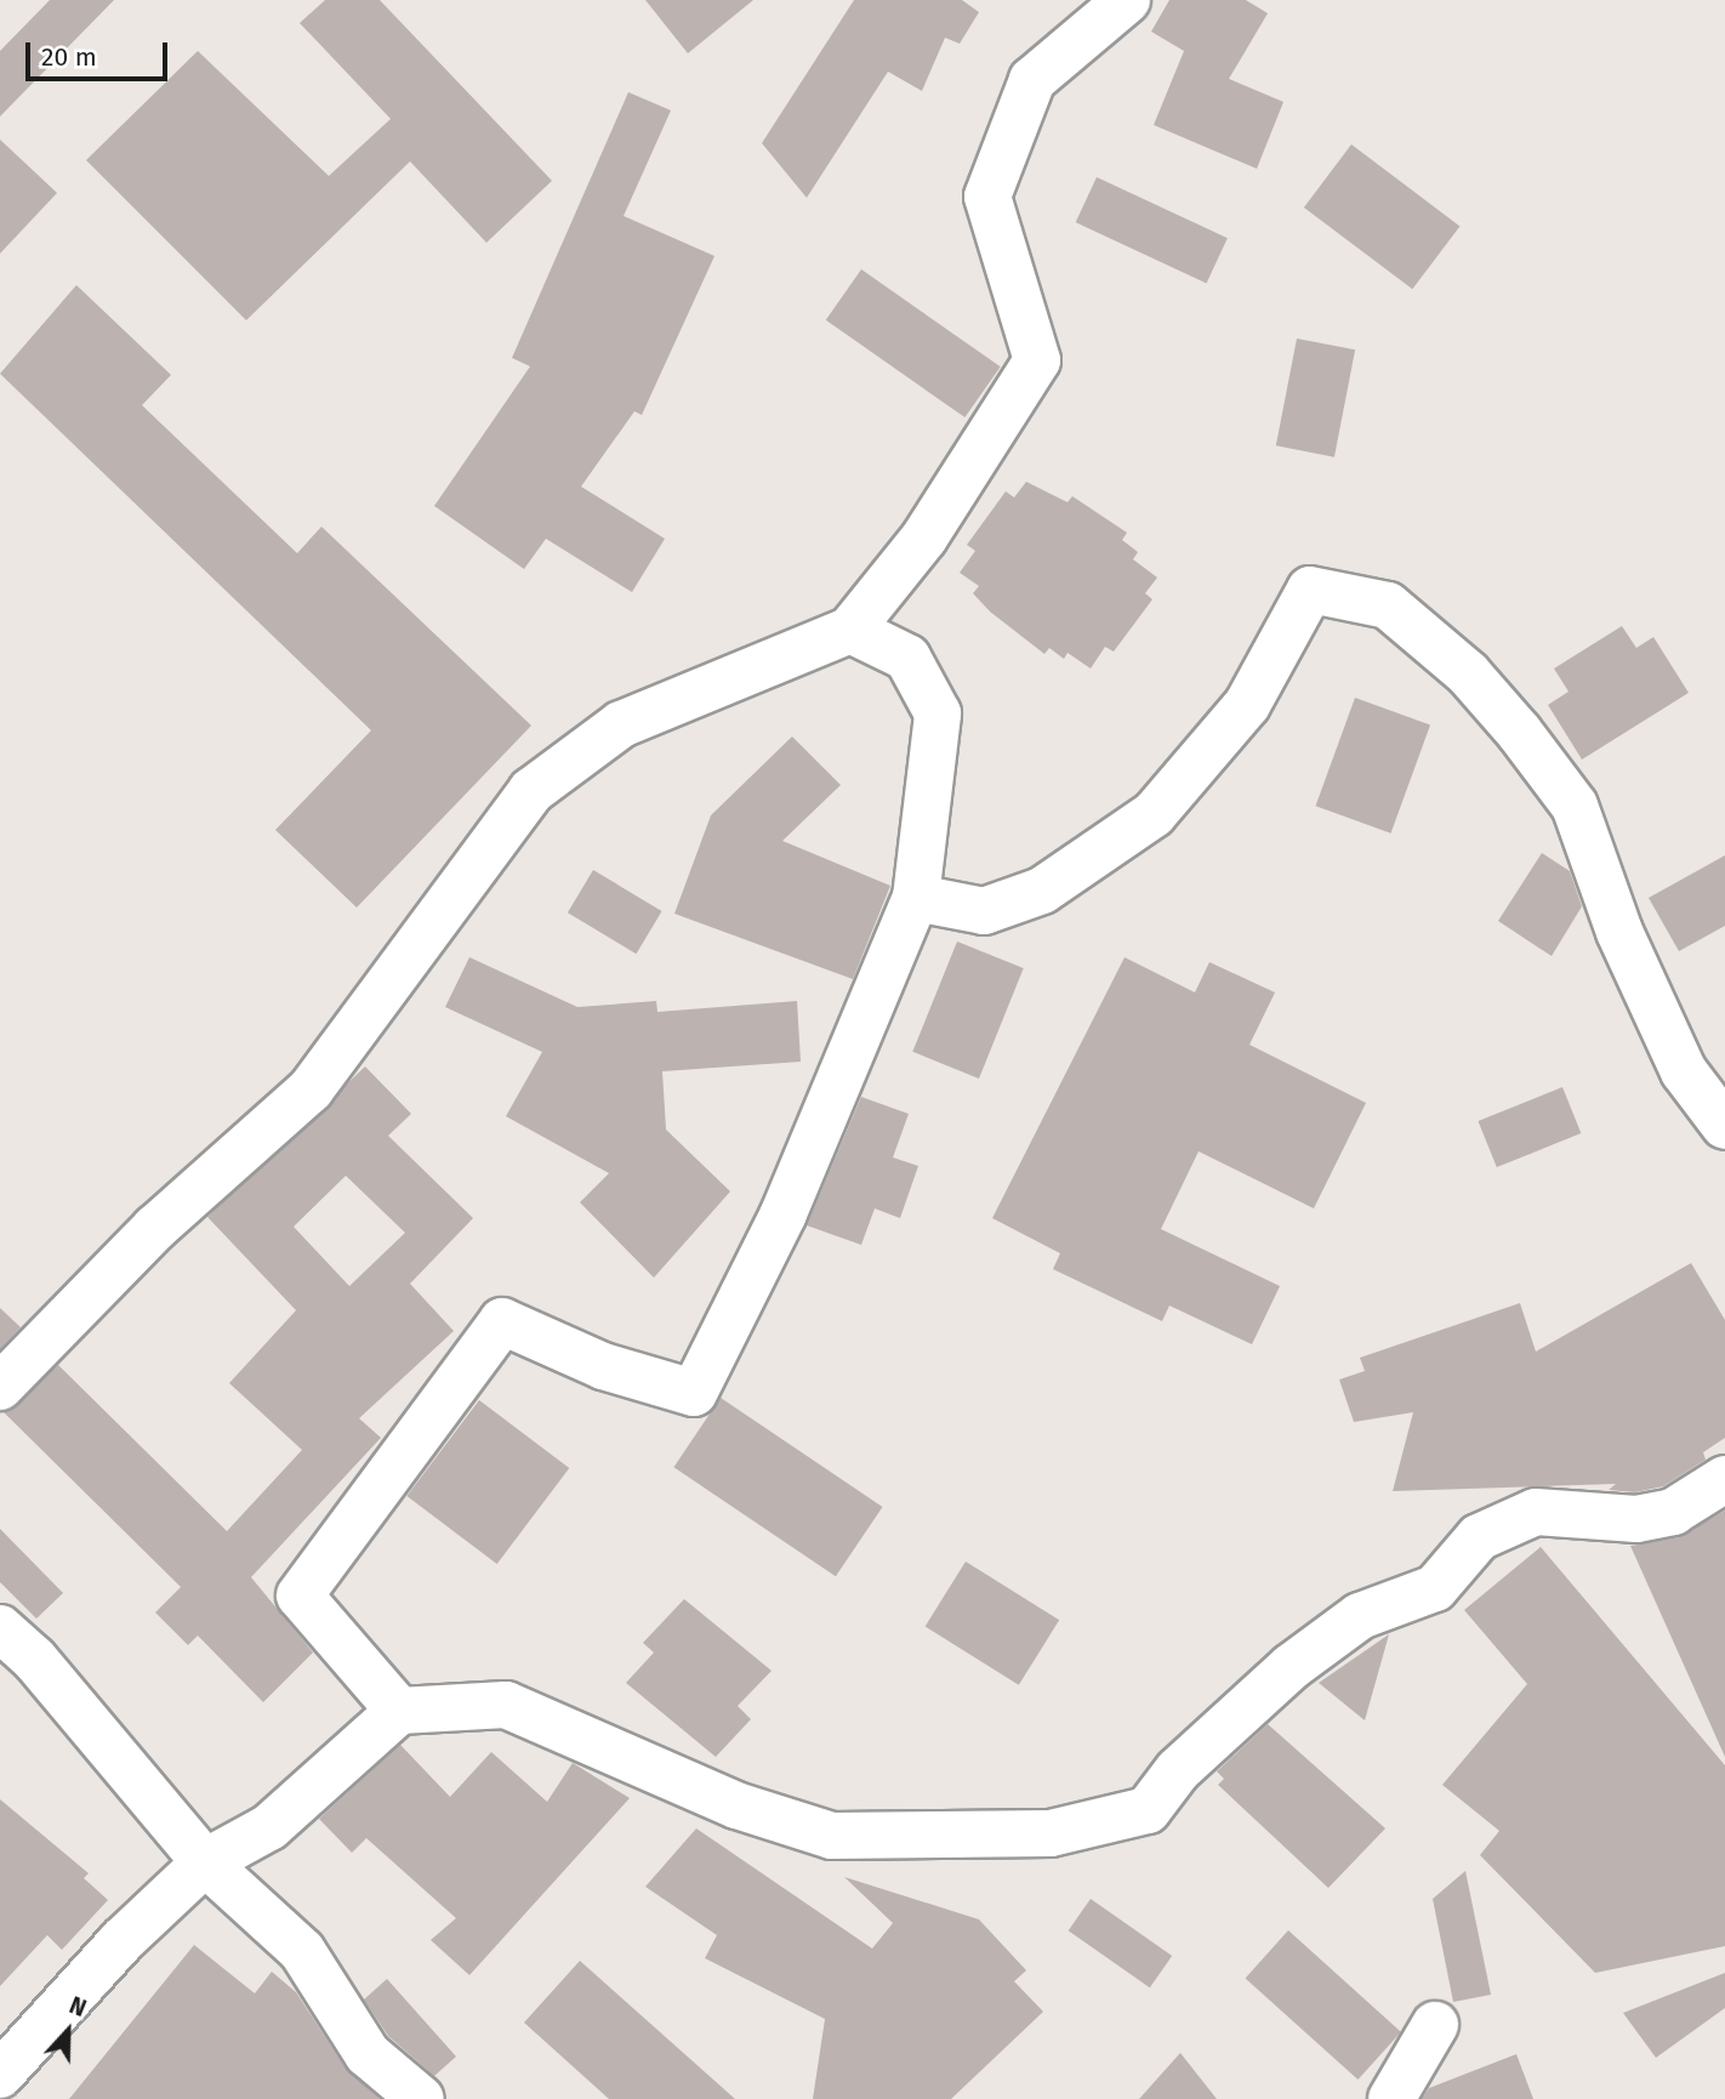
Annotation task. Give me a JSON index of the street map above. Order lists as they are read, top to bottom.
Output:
{
  "scale_bar": "20 m",
  "north": "top"
}
